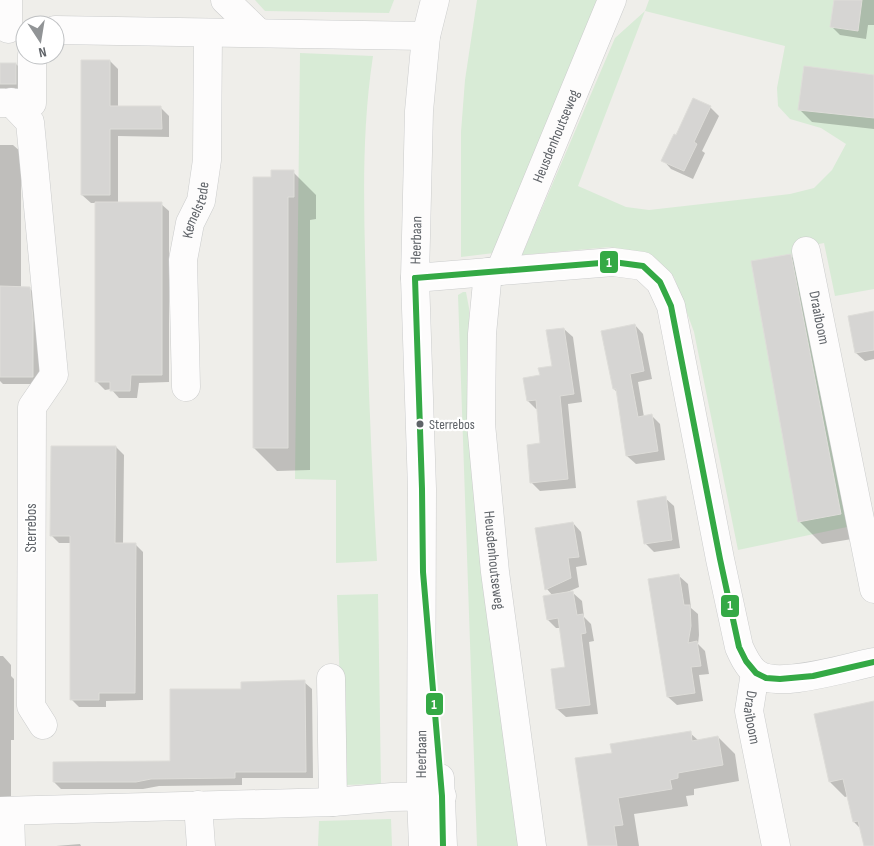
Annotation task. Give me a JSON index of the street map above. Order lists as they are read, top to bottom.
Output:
{
  "streets": {
    "street": [
      "Heusdenhoutseweg",
      "Kemelstede",
      "Heerbaan",
      "Draaiboom",
      "Sterrebos"
    ]
  },
  "crossings": [
    ["Heusdenhoutseweg", "Draaiboom"],
    ["Heerbaan", "Draaiboom"]
  ],
  "places": ["Sterrebos"],
  "lines": ["transit line 1"],
  "north": "bottom"
}
